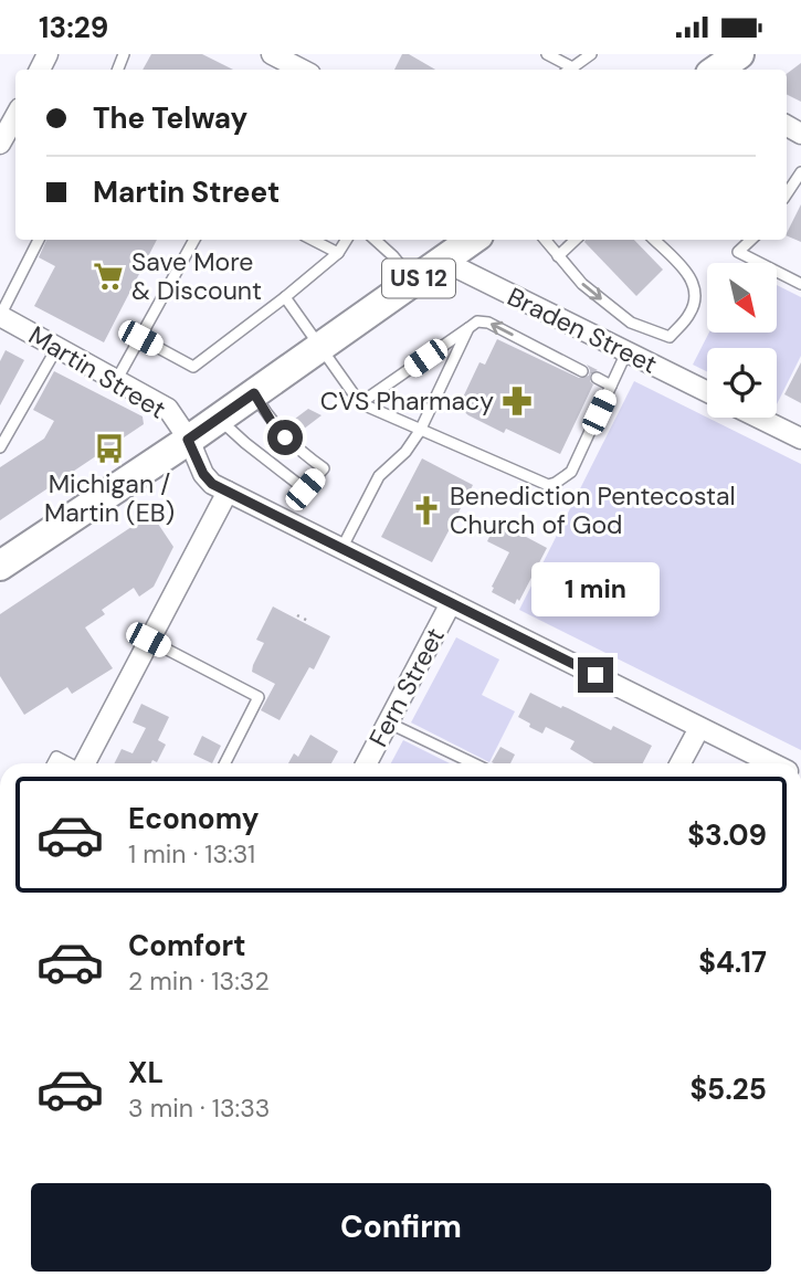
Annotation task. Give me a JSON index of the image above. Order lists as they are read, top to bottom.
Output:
{
  "streets": {
    "main road": ["US 12"],
    "street": ["Braden Street", "Martin Street", "Fern Street"]
  },
  "crossings": [
    ["US 12", "Braden Street"],
    ["US 12", "Martin Street"],
    ["Martin Street", "Fern Street"]
  ],
  "places": {
    "supermarket": ["Save More & Discount"],
    "pharmacy": ["CVS Pharmacy"],
    "bus stop": ["Michigan / Martin (EB)"],
    "church": ["Benediction Pentecostal Church of God"]
  },
  "north": "bottom right",
  "page": {
    "status": "13:29",
    "banner": ["The Telway", "Martin Street"],
    "bubble": "1 min",
    "list": [
      {
        "name": "Economy",
        "note": "1 min · 13:31",
        "value": "$3.09"
      },
      {
        "name": "Comfort",
        "note": "2 min · 13:32",
        "value": "$4.17"
      },
      {
        "name": "XL",
        "note": "3 min · 13:33",
        "value": "$5.25"
      }
    ],
    "buttons": "Confirm"
  }
}
